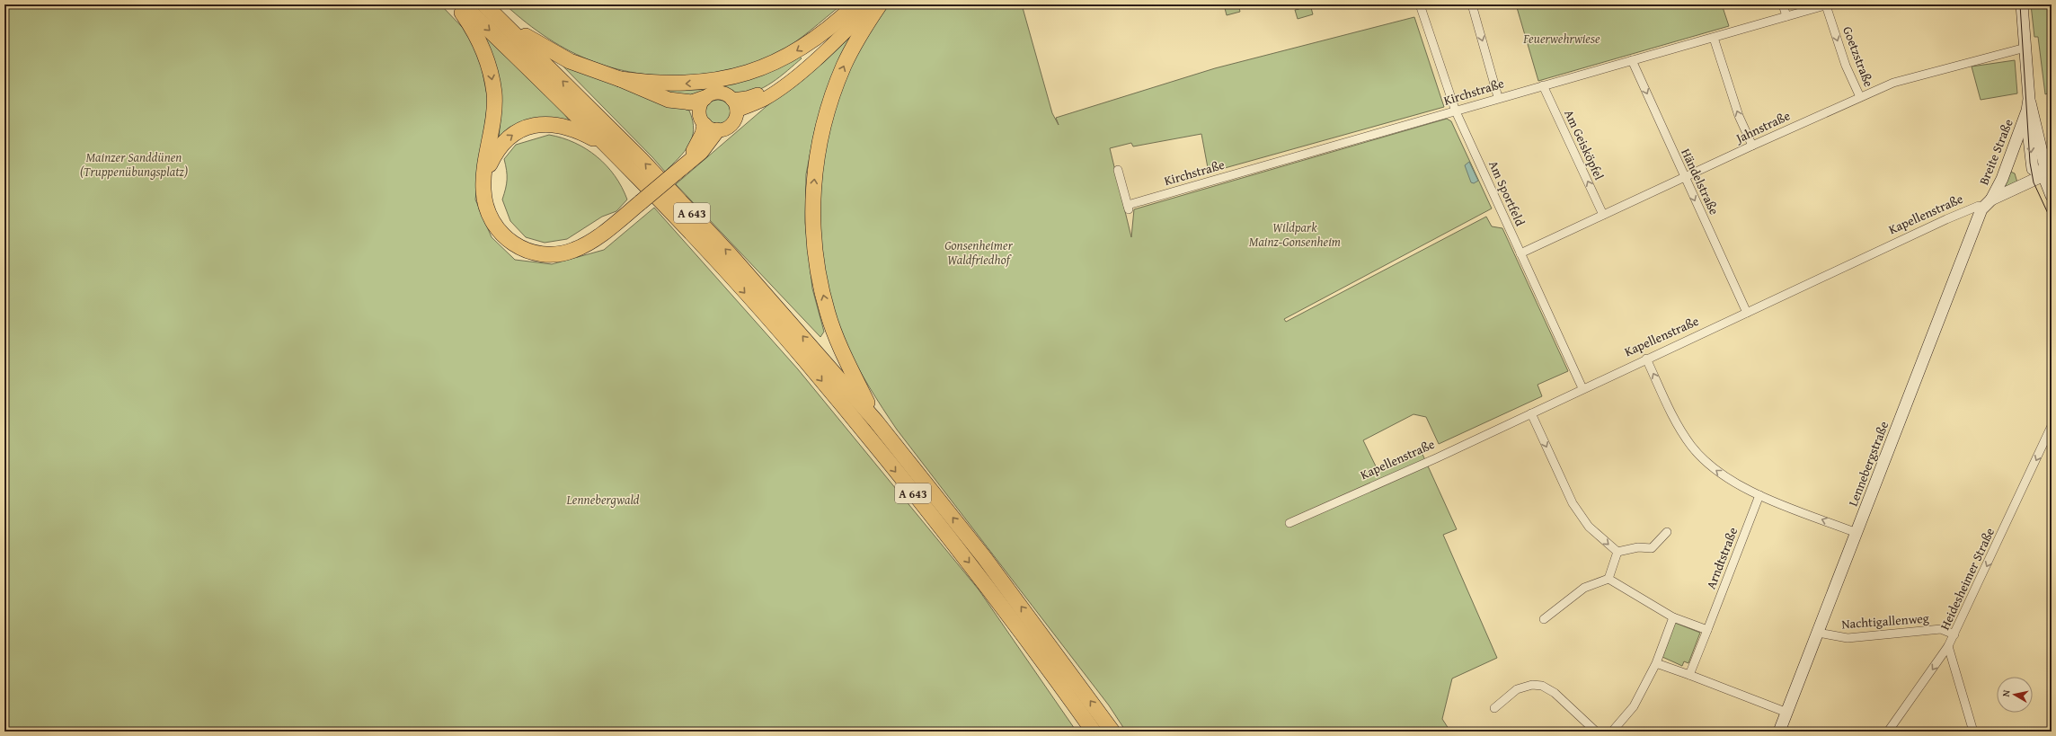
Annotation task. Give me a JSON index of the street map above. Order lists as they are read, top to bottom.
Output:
{
  "streets": {
    "highway": ["A 643"],
    "main road": ["Breite Straße", "Kapellenstraße", "Lennebergstraße"],
    "street": [
      "Goetzstraße",
      "Kirchstraße",
      "Jahnstraße",
      "Am Geisköpfel",
      "Händelstraße",
      "Am Sportfeld",
      "Arndtstraße",
      "Heidesheimer Straße",
      "Nachtigallenweg"
    ]
  },
  "crossings": [
    ["Goetzstraße", "Kirchstraße"],
    ["Goetzstraße", "Jahnstraße"],
    ["Kirchstraße", "Am Geisköpfel"],
    ["Kirchstraße", "Händelstraße"],
    ["Kirchstraße", "Am Sportfeld"],
    ["Jahnstraße", "Am Geisköpfel"],
    ["Jahnstraße", "Händelstraße"],
    ["Jahnstraße", "Am Sportfeld"],
    ["Breite Straße", "Kapellenstraße"],
    ["Breite Straße", "Lennebergstraße"],
    ["Händelstraße", "Kapellenstraße"],
    ["Am Sportfeld", "Kapellenstraße"],
    ["Kapellenstraße", "Lennebergstraße"],
    ["Lennebergstraße", "Nachtigallenweg"],
    ["Heidesheimer Straße", "Nachtigallenweg"]
  ],
  "one_way": [
    "Goetzstraße",
    "Am Geisköpfel",
    "Händelstraße",
    "Heidesheimer Straße"
  ],
  "parks": [
    "Feuerwehrwiese",
    "Mainzer Sanddünen (Truppenübungsplatz)",
    "Wildpark Mainz-Gonsenheim",
    "Gonsenheimer Waldfriedhof",
    "Lennebergwald"
  ],
  "north": "left"
}
